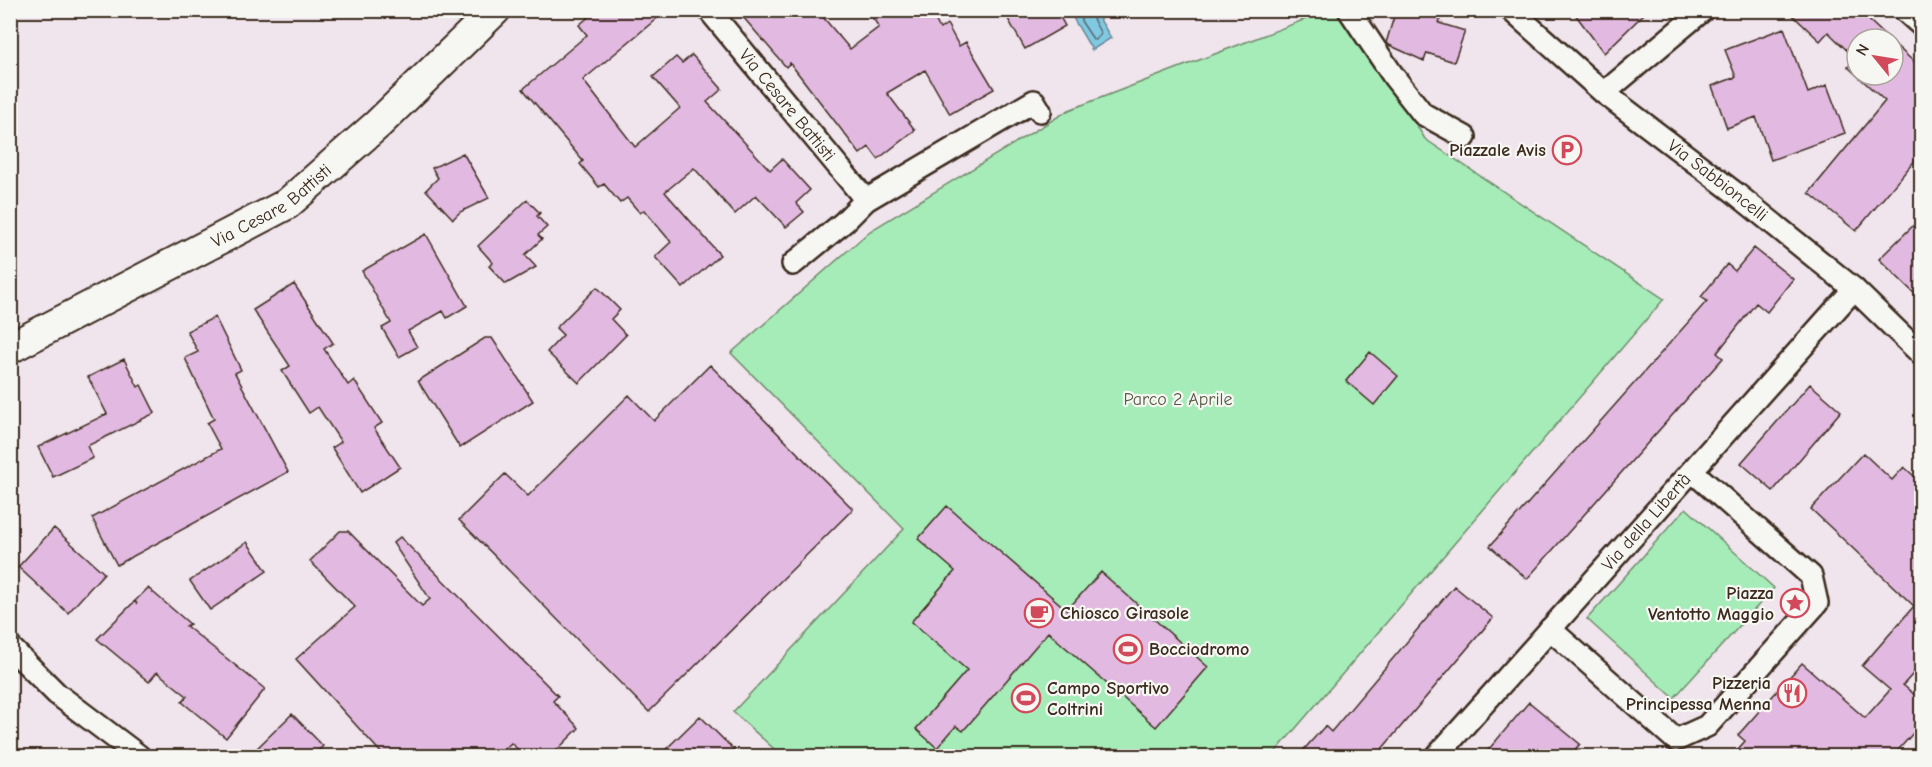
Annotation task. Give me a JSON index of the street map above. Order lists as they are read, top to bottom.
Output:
{
  "streets": {
    "street": ["Via Cesare Battisti", "Via Sabbioncelli", "Via della Libertà"]
  },
  "crossings": [
    ["Via Sabbioncelli", "Via della Libertà"]
  ],
  "parks": ["Parco 2 Aprile"],
  "places": {
    "parking": ["Piazzale Avis"],
    "place": ["Piazza Ventotto Maggio"],
    "cafe": ["Chiosco Girasole"],
    "sports": ["Bocciodromo", "Campo Sportivo Coltrini"],
    "restaurant": ["Pizzeria Principessa Menna"]
  },
  "north": "top left"
}
